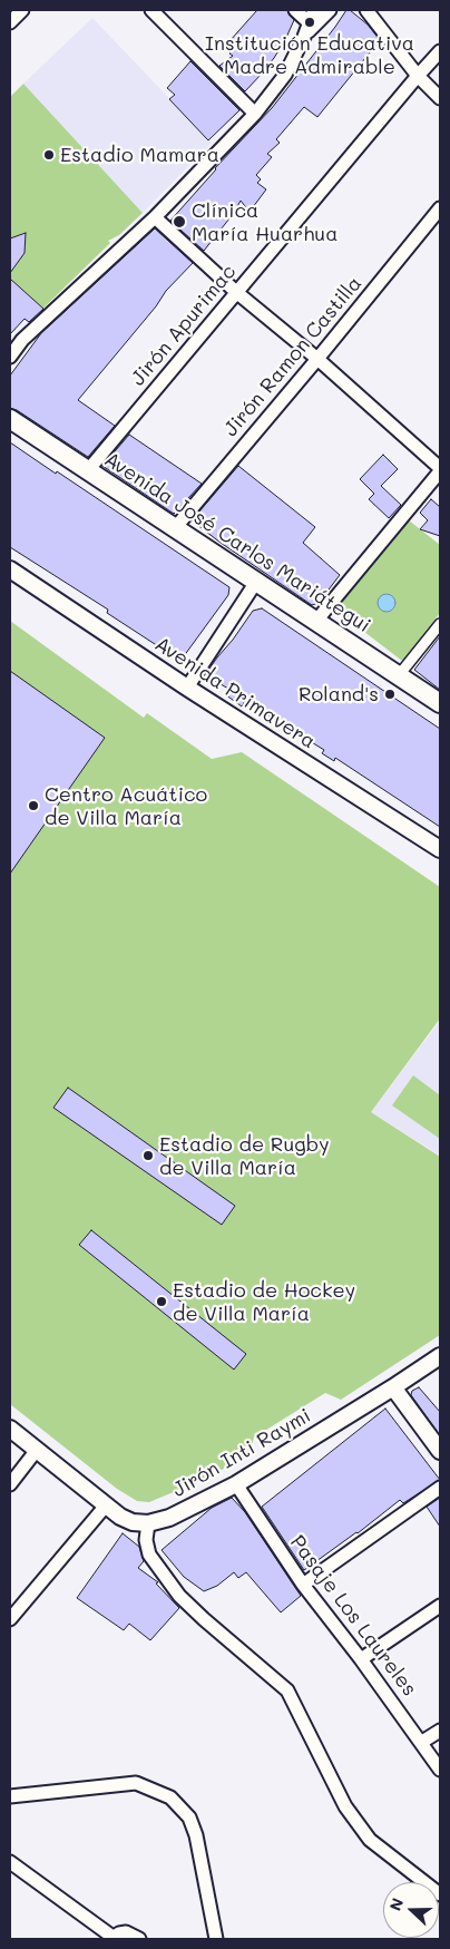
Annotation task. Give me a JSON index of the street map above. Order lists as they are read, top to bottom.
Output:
{
  "streets": {
    "main road": ["Avenida José Carlos Mariátegui"],
    "street": [
      "Jirón Apurimac",
      "Jirón Ramon Castilla",
      "Avenida Primavera",
      "Jirón Inti Raymi",
      "Pasaje Los Laureles"
    ]
  },
  "crossings": [
    ["Jirón Apurimac", "Avenida José Carlos Mariátegui"],
    ["Jirón Ramon Castilla", "Avenida José Carlos Mariátegui"],
    ["Jirón Inti Raymi", "Pasaje Los Laureles"]
  ],
  "places": [
    "Institución Educativa Madre Admirable",
    "Estadio Mamara",
    "Clínica María Huarhua",
    "Roland's",
    "Centro Acuático de Villa María",
    "Estadio de Rugby de Villa María",
    "Estadio de Hockey de Villa María"
  ],
  "north": "left"
}
